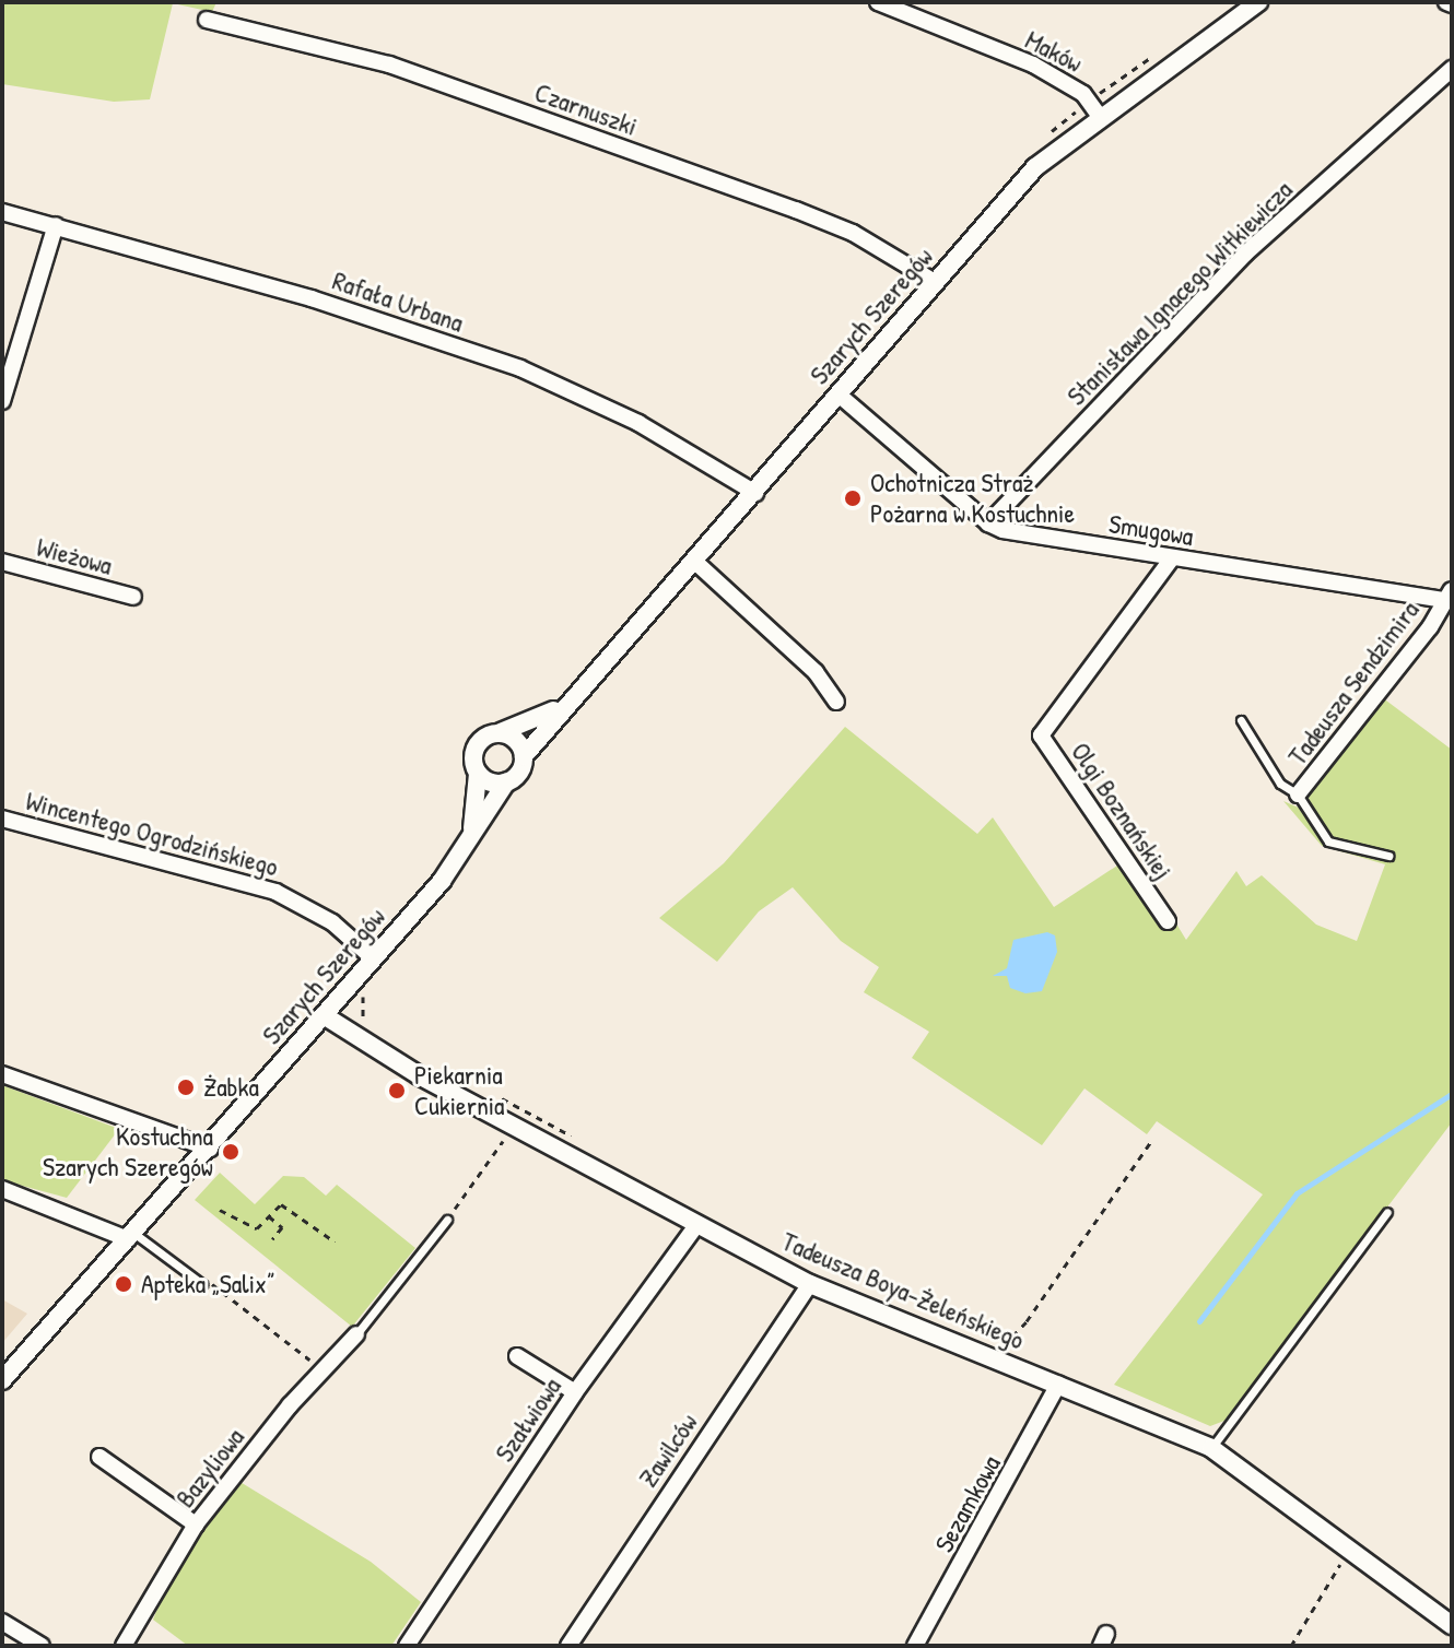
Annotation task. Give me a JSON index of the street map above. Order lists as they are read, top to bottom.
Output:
{
  "streets": {
    "street": [
      "Maków",
      "Czarnuszki",
      "Stanisława Ignacego Witkiewicza",
      "Rafała Urbana",
      "Szarych Szeregów",
      "Smugowa",
      "Wieżowa",
      "Tadeusza Sendzimira",
      "Olgi Boznańskiej",
      "Wincentego Ogrodzińskiego",
      "Tadeusza Boya-Żeleńskiego",
      "Szałwiowa",
      "Zawilców",
      "Bazyliowa",
      "Sezamkowa"
    ]
  },
  "crossings": [
    ["Maków", "Szarych Szeregów"],
    ["Czarnuszki", "Szarych Szeregów"],
    ["Stanisława Ignacego Witkiewicza", "Smugowa"],
    ["Rafała Urbana", "Szarych Szeregów"],
    ["Szarych Szeregów", "Smugowa"],
    ["Szarych Szeregów", "Wincentego Ogrodzińskiego"],
    ["Szarych Szeregów", "Tadeusza Boya-Żeleńskiego"],
    ["Smugowa", "Tadeusza Sendzimira"],
    ["Smugowa", "Olgi Boznańskiej"],
    ["Tadeusza Boya-Żeleńskiego", "Szałwiowa"],
    ["Tadeusza Boya-Żeleńskiego", "Zawilców"],
    ["Tadeusza Boya-Żeleńskiego", "Sezamkowa"]
  ],
  "places": [
    "Ochotnicza Straż Pożarna w Kostuchnie",
    "Żabka",
    "Piekarnia Cukiernia",
    "Kostuchna Szarych Szeregów",
    "Apteka „Salix”"
  ]
}
